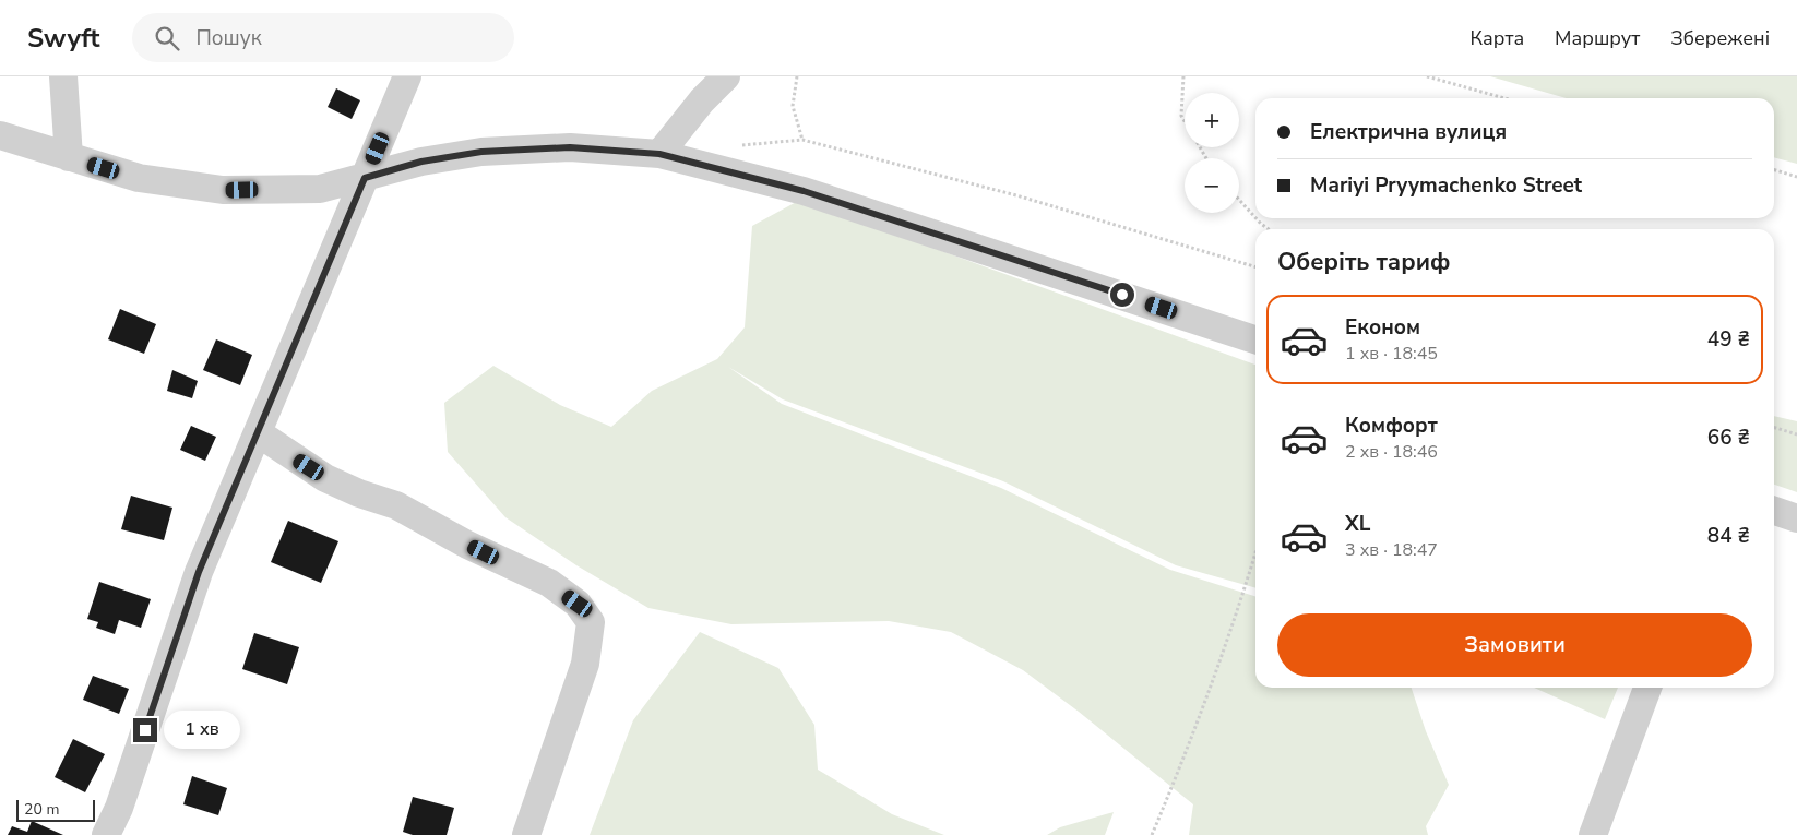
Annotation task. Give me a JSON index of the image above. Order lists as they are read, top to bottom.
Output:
{
  "scale_bar": "20 m",
  "page": {
    "header": "Swyft",
    "search": "Пошук",
    "nav": ["Карта", "Маршрут", "Збережені"],
    "map_buttons": ["+", "−"],
    "banner": ["Електрична вулиця", "Mariyi Pryymachenko Street"],
    "heading": "Оберіть тариф",
    "list": [
      {
        "name": "Економ",
        "note": "1 хв · 18:45",
        "value": "49 ₴"
      },
      {
        "name": "Комфорт",
        "note": "2 хв · 18:46",
        "value": "66 ₴"
      },
      {
        "name": "XL",
        "note": "3 хв · 18:47",
        "value": "84 ₴"
      }
    ],
    "buttons": "Замовити",
    "bubble": "1 хв",
    "scale": "20 m"
  }
}
